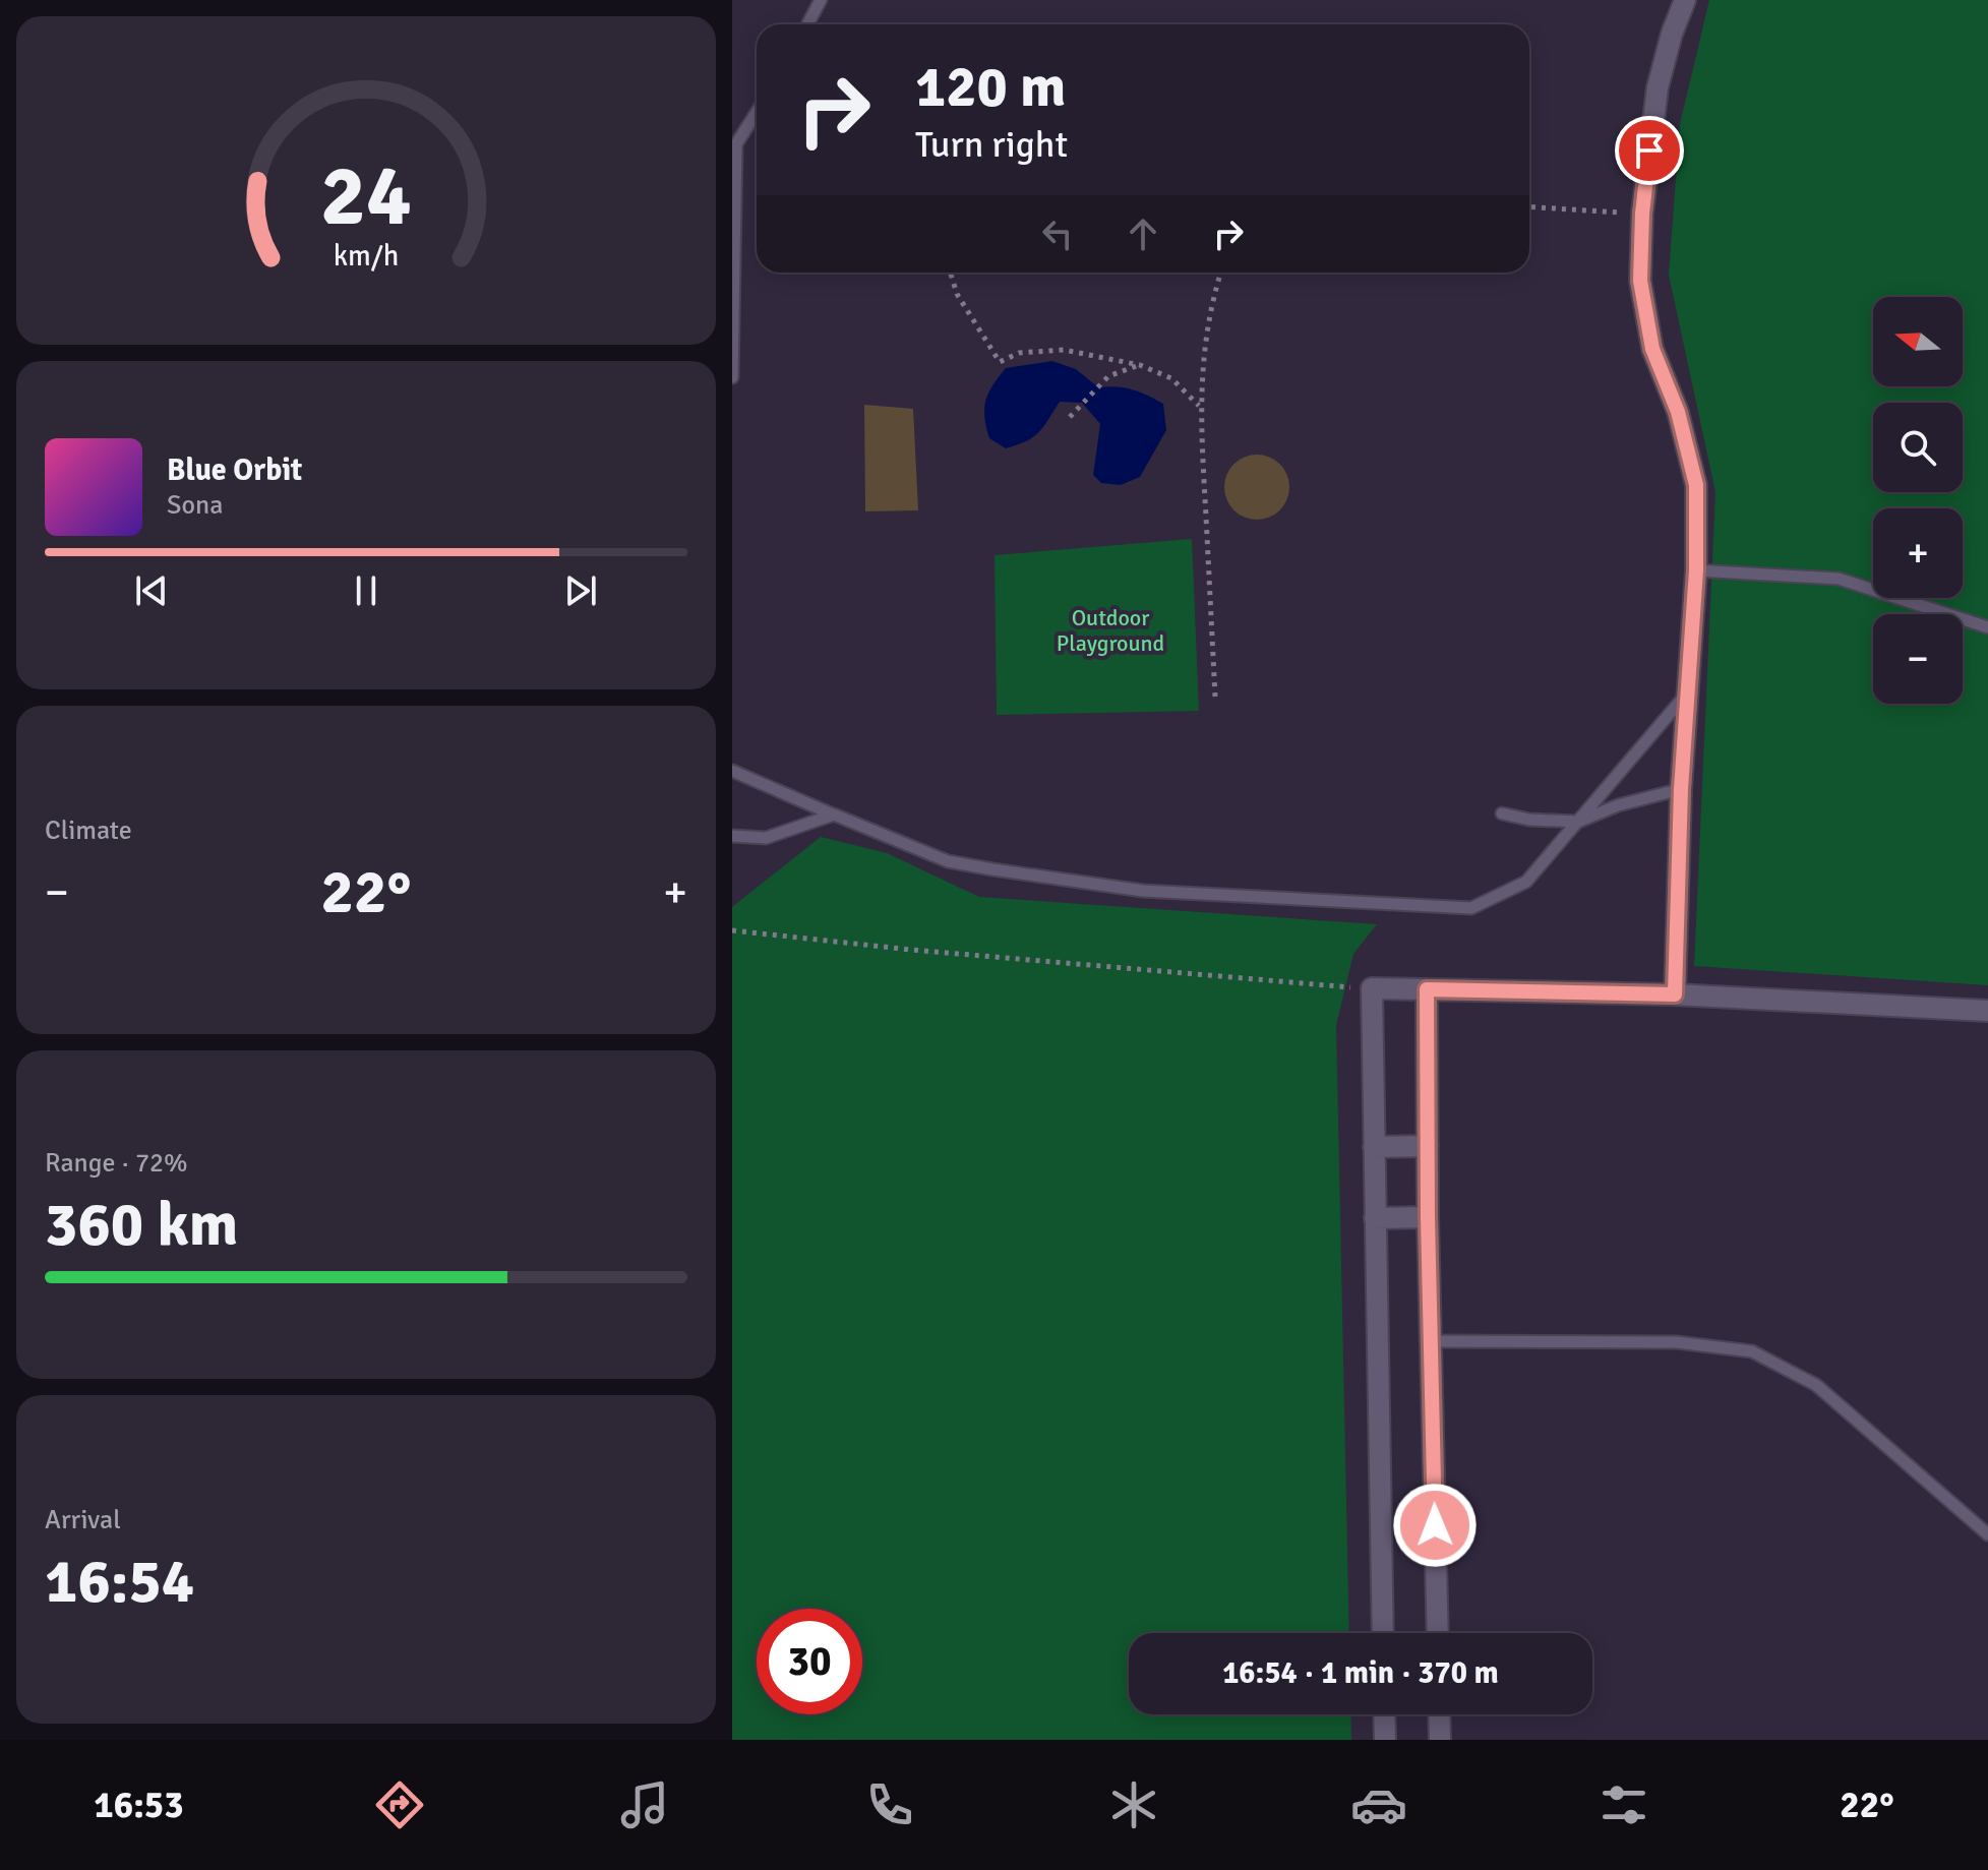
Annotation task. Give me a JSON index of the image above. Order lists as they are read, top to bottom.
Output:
{
  "parks": ["Outdoor Playground"],
  "north": "left",
  "page": {
    "turn": ["120 m", "Turn right"],
    "map_buttons": ["+", "−"],
    "song": ["Blue Orbit", "Sona"],
    "tile": [
      "Climate",
      ["Range · 72%", "360 km"],
      ["Arrival", "16:54"]
    ],
    "heat": ["−", "22°", "+"],
    "limit": "30",
    "trip": "16:54 · 1 min · 370 m",
    "tabs": ["16:53", "22°"],
    "gauge": ["24", "km/h"]
  }
}
